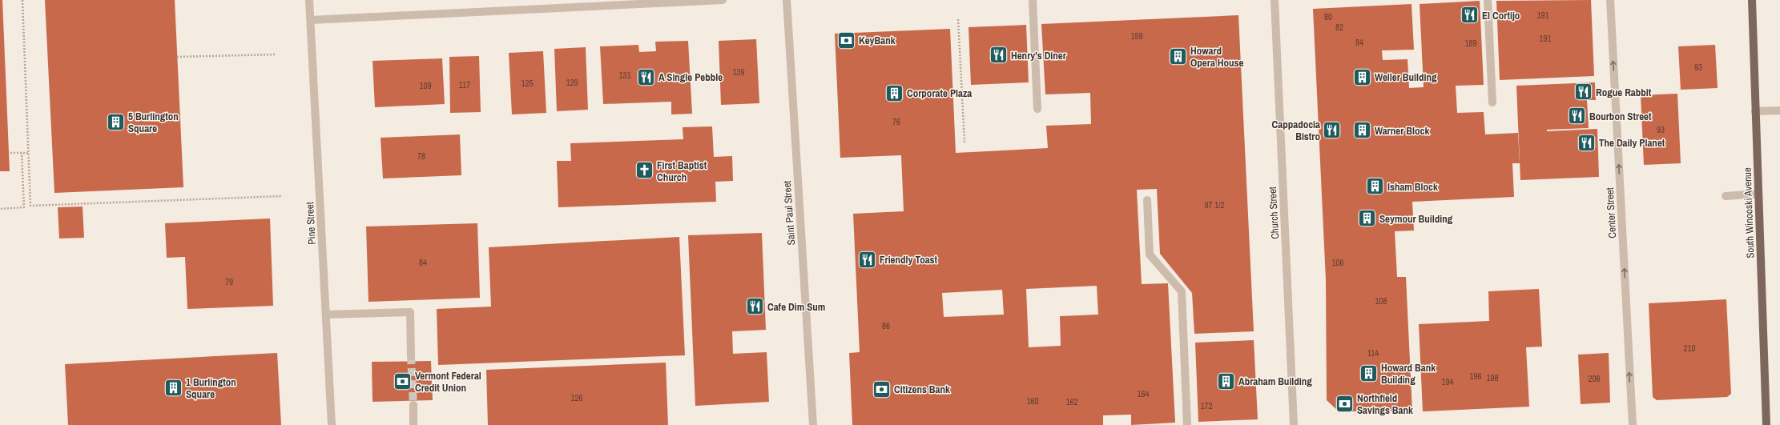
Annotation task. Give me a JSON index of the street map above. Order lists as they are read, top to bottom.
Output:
{
  "streets": {
    "main road": ["South Winooski Avenue"],
    "street": [
      "Saint Paul Street",
      "Church Street",
      "Center Street",
      "Pine Street"
    ]
  },
  "one_way": ["Center Street"],
  "places": {
    "restaurant": [
      "El Cortijo",
      "Henry's Diner",
      "A Single Pebble",
      "Rogue Rabbit",
      "Bourbon Street",
      "Cappadocia Bistro",
      "The Daily Planet",
      "Friendly Toast",
      "Cafe Dim Sum"
    ],
    "bank": [
      "KeyBank",
      "Vermont Federal Credit Union",
      "Citizens Bank",
      "Northfield Savings Bank"
    ],
    "building": [
      "Howard Opera House",
      "Weller Building",
      "Corporate Plaza",
      "5 Burlington Square",
      "Warner Block",
      "Isham Block",
      "Seymour Building",
      "Howard Bank Building",
      "Abraham Building",
      "1 Burlington Square"
    ],
    "church": ["First Baptist Church"]
  },
  "house_numbers": [
    "191",
    "80",
    "82",
    "159",
    "191",
    "84",
    "189",
    "93",
    "139",
    "131",
    "129",
    "125",
    "117",
    "109",
    "76",
    "93",
    "78",
    "97 1/2",
    "84",
    "106",
    "79",
    "108",
    "86",
    "210",
    "114",
    "196",
    "198",
    "206",
    "194",
    "164",
    "126",
    "160",
    "162",
    "172"
  ]
}
